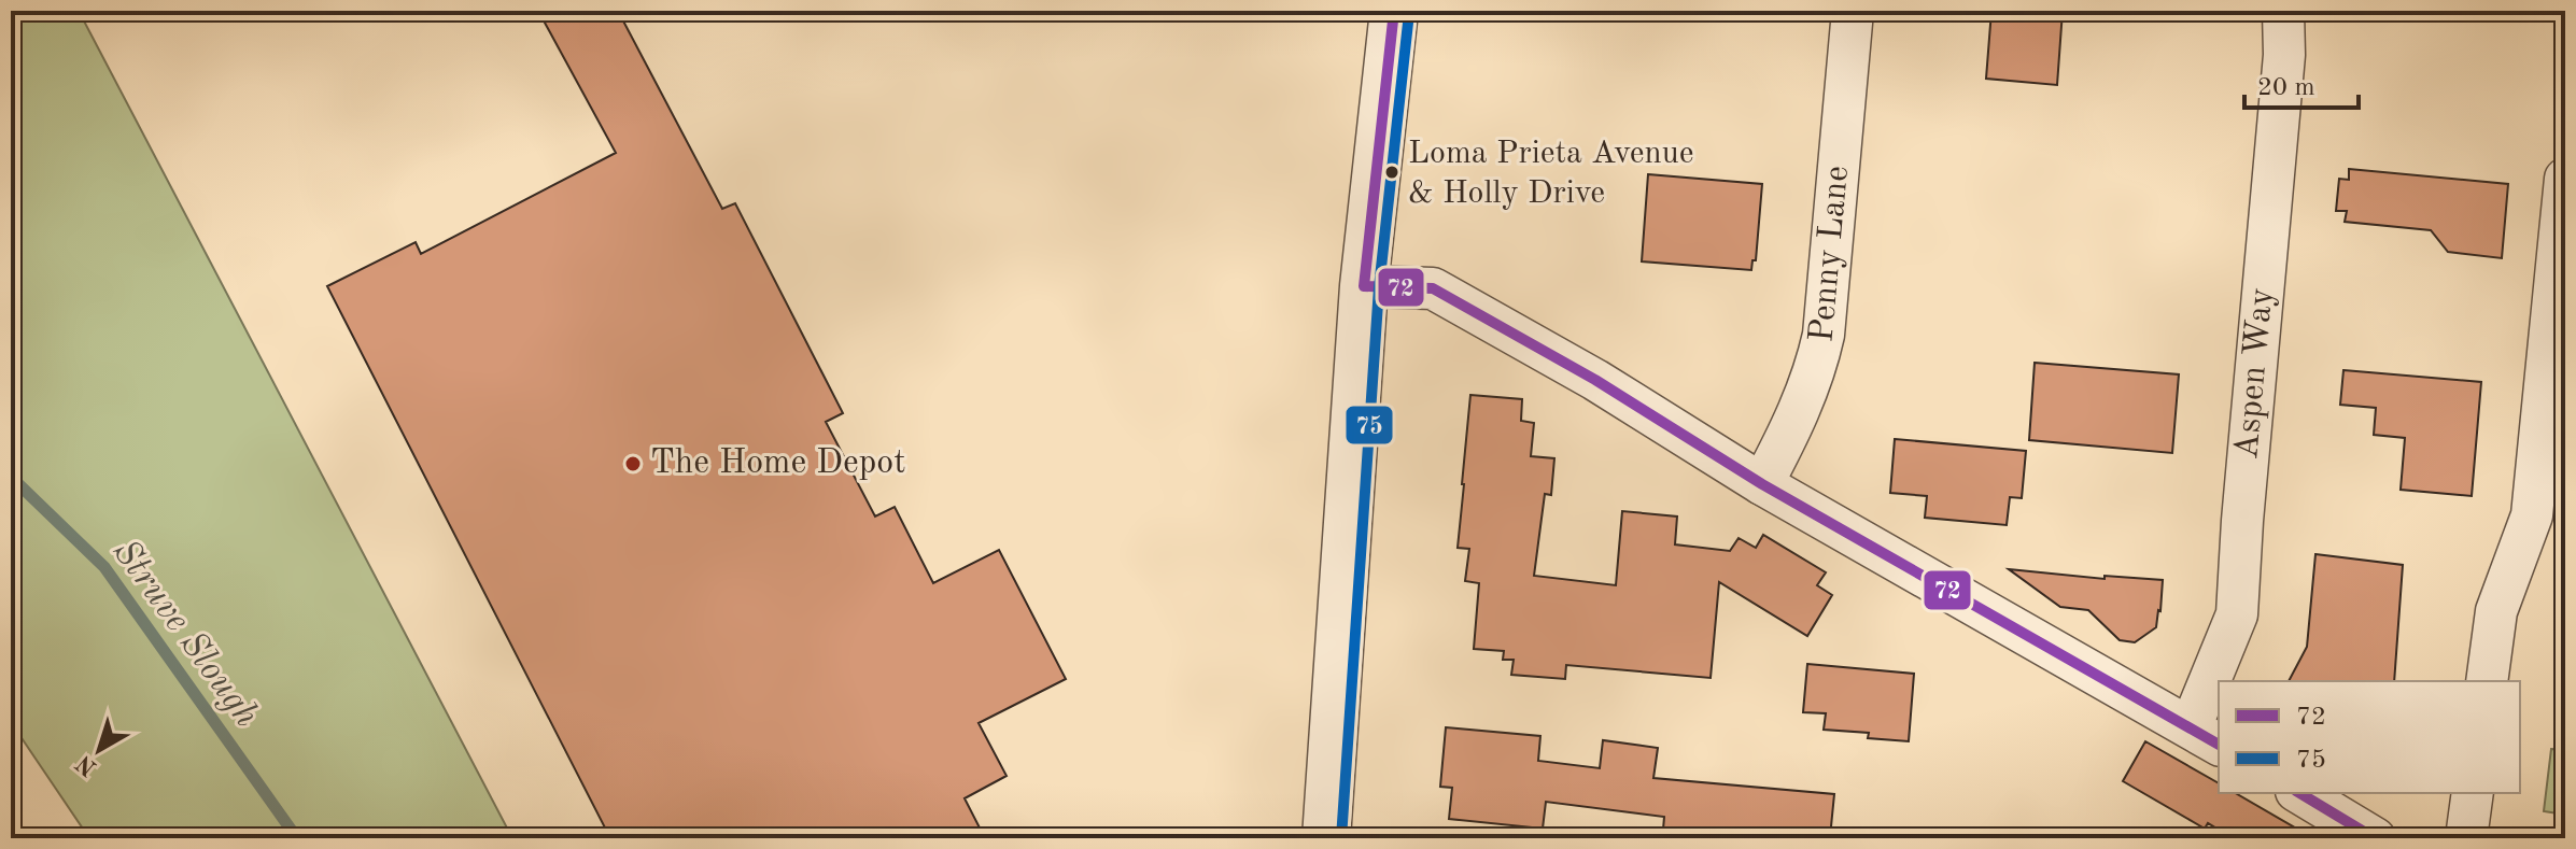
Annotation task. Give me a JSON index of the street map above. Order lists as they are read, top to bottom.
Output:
{
  "streets": {
    "street": ["Penny Lane", "Aspen Way"]
  },
  "water": ["Struve Slough"],
  "places": ["Loma Prieta Avenue & Holly Drive", "The Home Depot"],
  "lines": ["transit line 72", "transit line 75"],
  "legend": ["72", "75"],
  "scale_bar": "20 m",
  "north": "bottom left"
}
